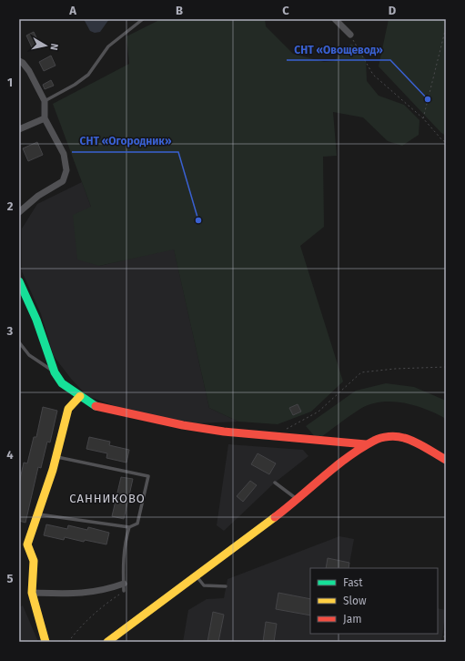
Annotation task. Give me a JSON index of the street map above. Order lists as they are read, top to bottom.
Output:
{
  "districts": ["САННИКОВО"],
  "places": ["СНТ «Овощевод»", "СНТ «Огородник»"],
  "legend": ["Fast", "Slow", "Jam"],
  "north": "right",
  "grid": {
    "columns": [
      "A",
      "B",
      "C",
      "D"
    ],
    "rows": [
      "1",
      "2",
      "3",
      "4",
      "5"
    ]
  }
}
